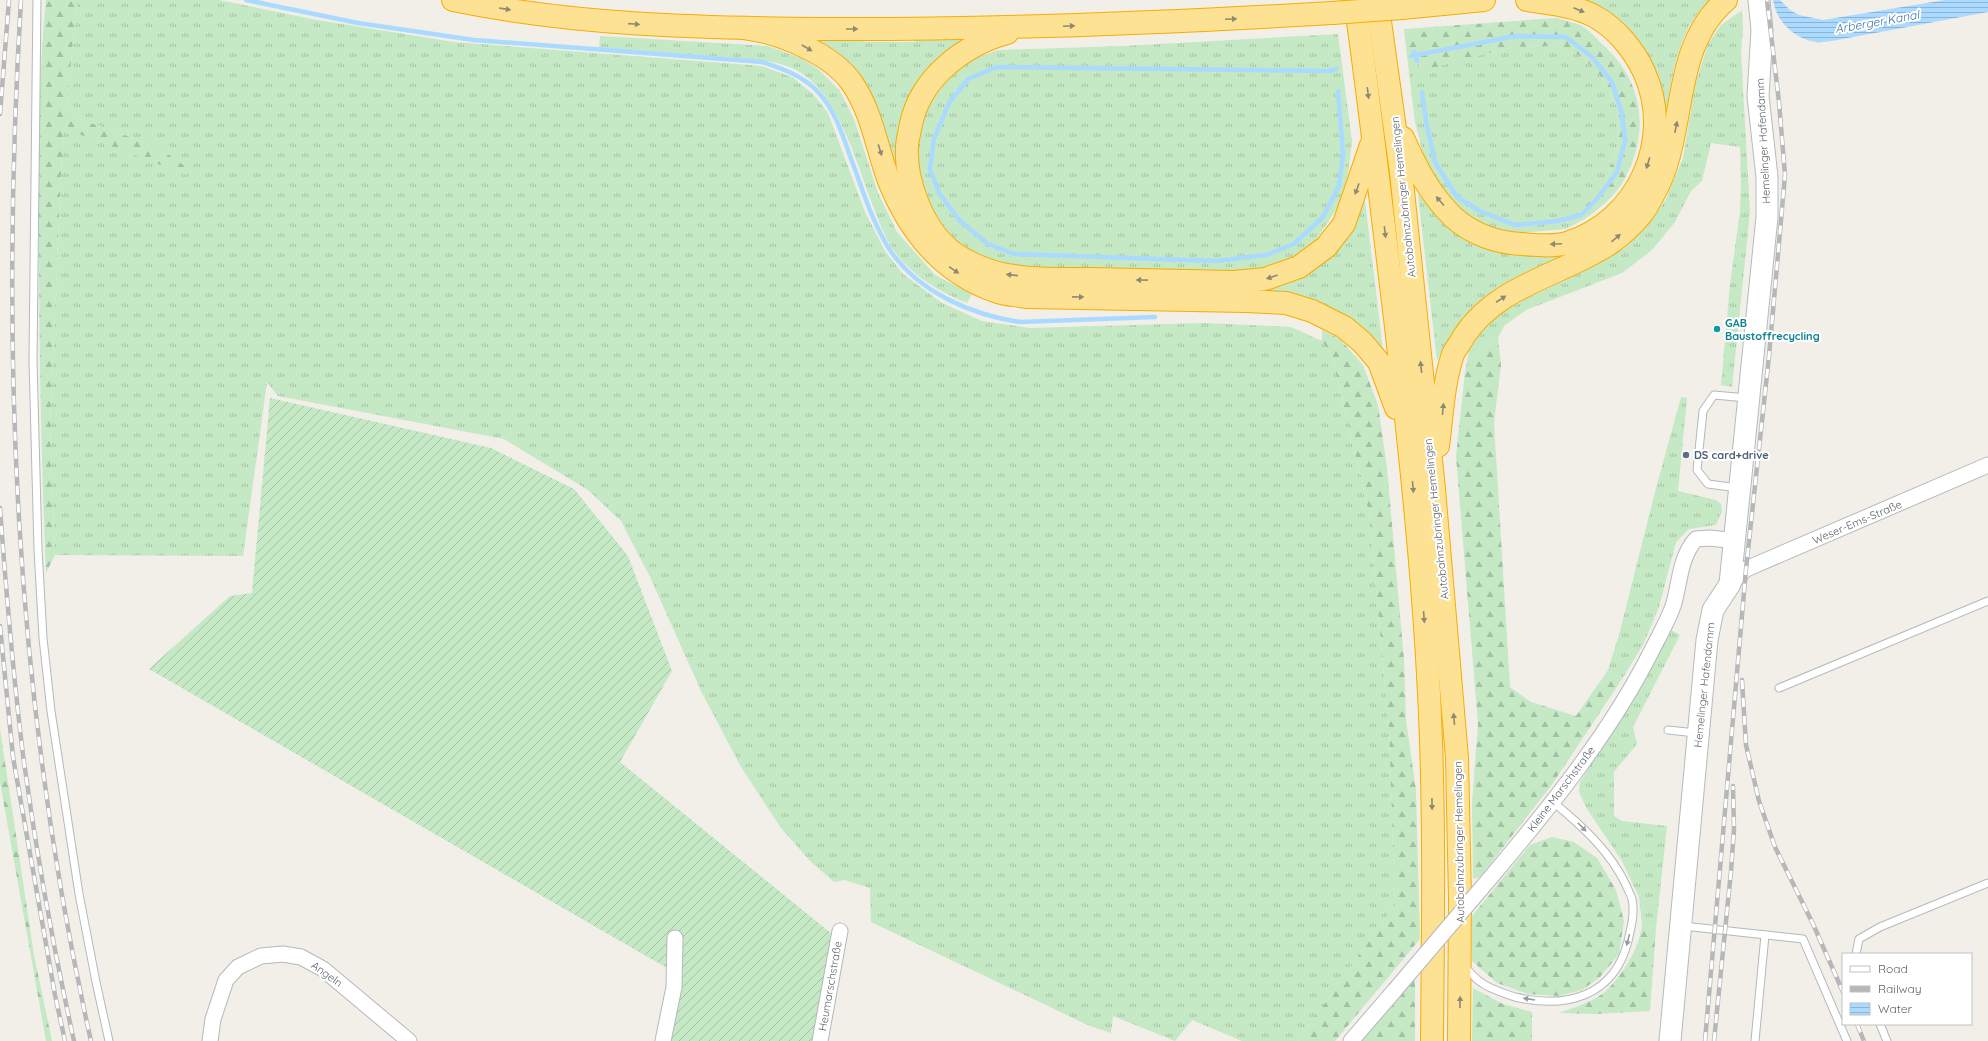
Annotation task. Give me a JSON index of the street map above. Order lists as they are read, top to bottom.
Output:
{
  "streets": {
    "highway": ["Autobahnzubringer Hemelingen"],
    "street": [
      "Hemelinger Hafendamm",
      "Weser-Ems-Straße",
      "Kleine Marschstraße",
      "Angeln",
      "Heumarschstraße"
    ]
  },
  "crossings": [
    ["Hemelinger Hafendamm", "Weser-Ems-Straße"],
    ["Hemelinger Hafendamm", "Kleine Marschstraße"]
  ],
  "water": ["Arberger Kanal"],
  "places": ["GAB Baustoffrecycling", "DS card+drive"],
  "legend": ["Road", "Railway", "Water"]
}
